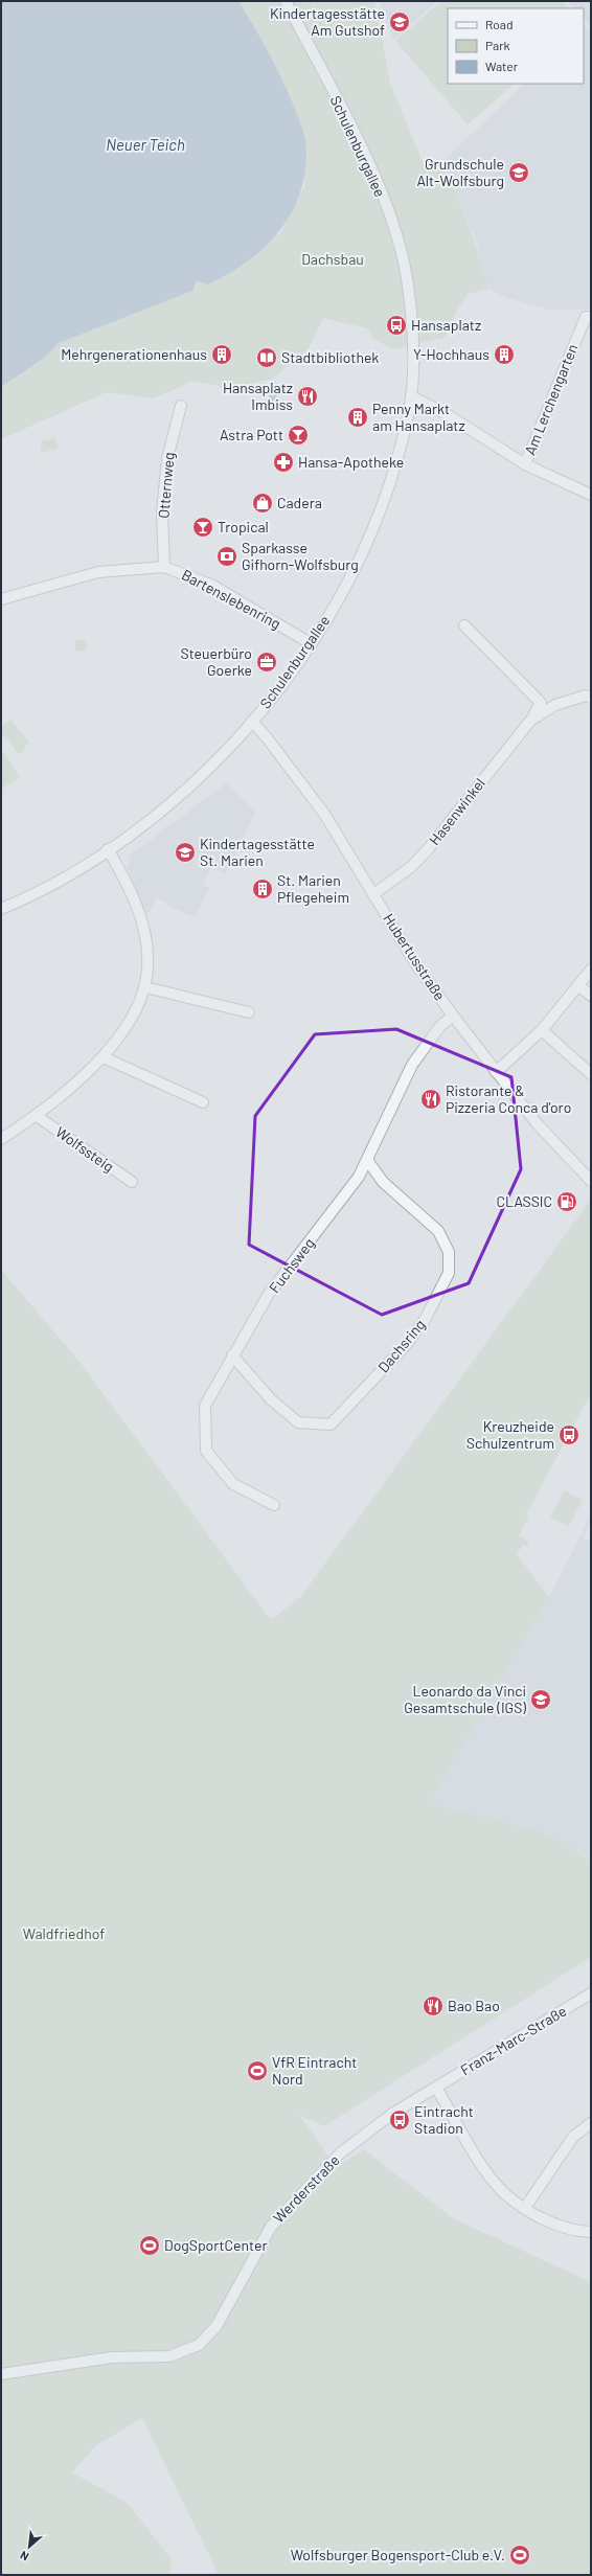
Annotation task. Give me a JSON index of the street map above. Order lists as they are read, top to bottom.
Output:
{
  "streets": {
    "street": [
      "Schulenburgallee",
      "Am Lerchengarten",
      "Otternweg",
      "Bartenslebenring",
      "Hasenwinkel",
      "Hubertusstraße",
      "Wolfssteig",
      "Fuchsweg",
      "Dachsring",
      "Franz-Marc-Straße",
      "Werderstraße"
    ]
  },
  "crossings": [
    ["Schulenburgallee", "Bartenslebenring"],
    ["Schulenburgallee", "Hubertusstraße"],
    ["Otternweg", "Bartenslebenring"],
    ["Hasenwinkel", "Hubertusstraße"],
    ["Hubertusstraße", "Fuchsweg"],
    ["Fuchsweg", "Dachsring"],
    ["Franz-Marc-Straße", "Werderstraße"]
  ],
  "water": ["Neuer Teich"],
  "parks": ["Dachsbau", "Waldfriedhof"],
  "places": {
    "school or university": [
      "Kindertagesstätte Am Gutshof",
      "Grundschule Alt-Wolfsburg",
      "Kindertagesstätte St. Marien",
      "Leonardo da Vinci Gesamtschule (IGS)"
    ],
    "bus stop": ["Hansaplatz", "Kreuzheide Schulzentrum", "Eintracht Stadion"],
    "building": [
      "Mehrgenerationenhaus",
      "Y-Hochhaus",
      "Penny Markt am Hansaplatz",
      "St. Marien Pflegeheim"
    ],
    "library": ["Stadtbibliothek"],
    "restaurant": ["Hansaplatz Imbiss", "Ristorante & Pizzeria Conca d'oro", "Bao Bao"],
    "bar": ["Astra Pott", "Tropical"],
    "pharmacy": ["Hansa-Apotheke"],
    "shop": ["Cadera"],
    "bank": ["Sparkasse Gifhorn-Wolfsburg"],
    "office": ["Steuerbüro Goerke"],
    "fuel station": ["CLASSIC"],
    "sports": ["VfR Eintracht Nord", "DogSportCenter", "Wolfsburger Bogensport-Club e.V."]
  },
  "legend": ["Road", "Park", "Water"],
  "north": "bottom left"
}
